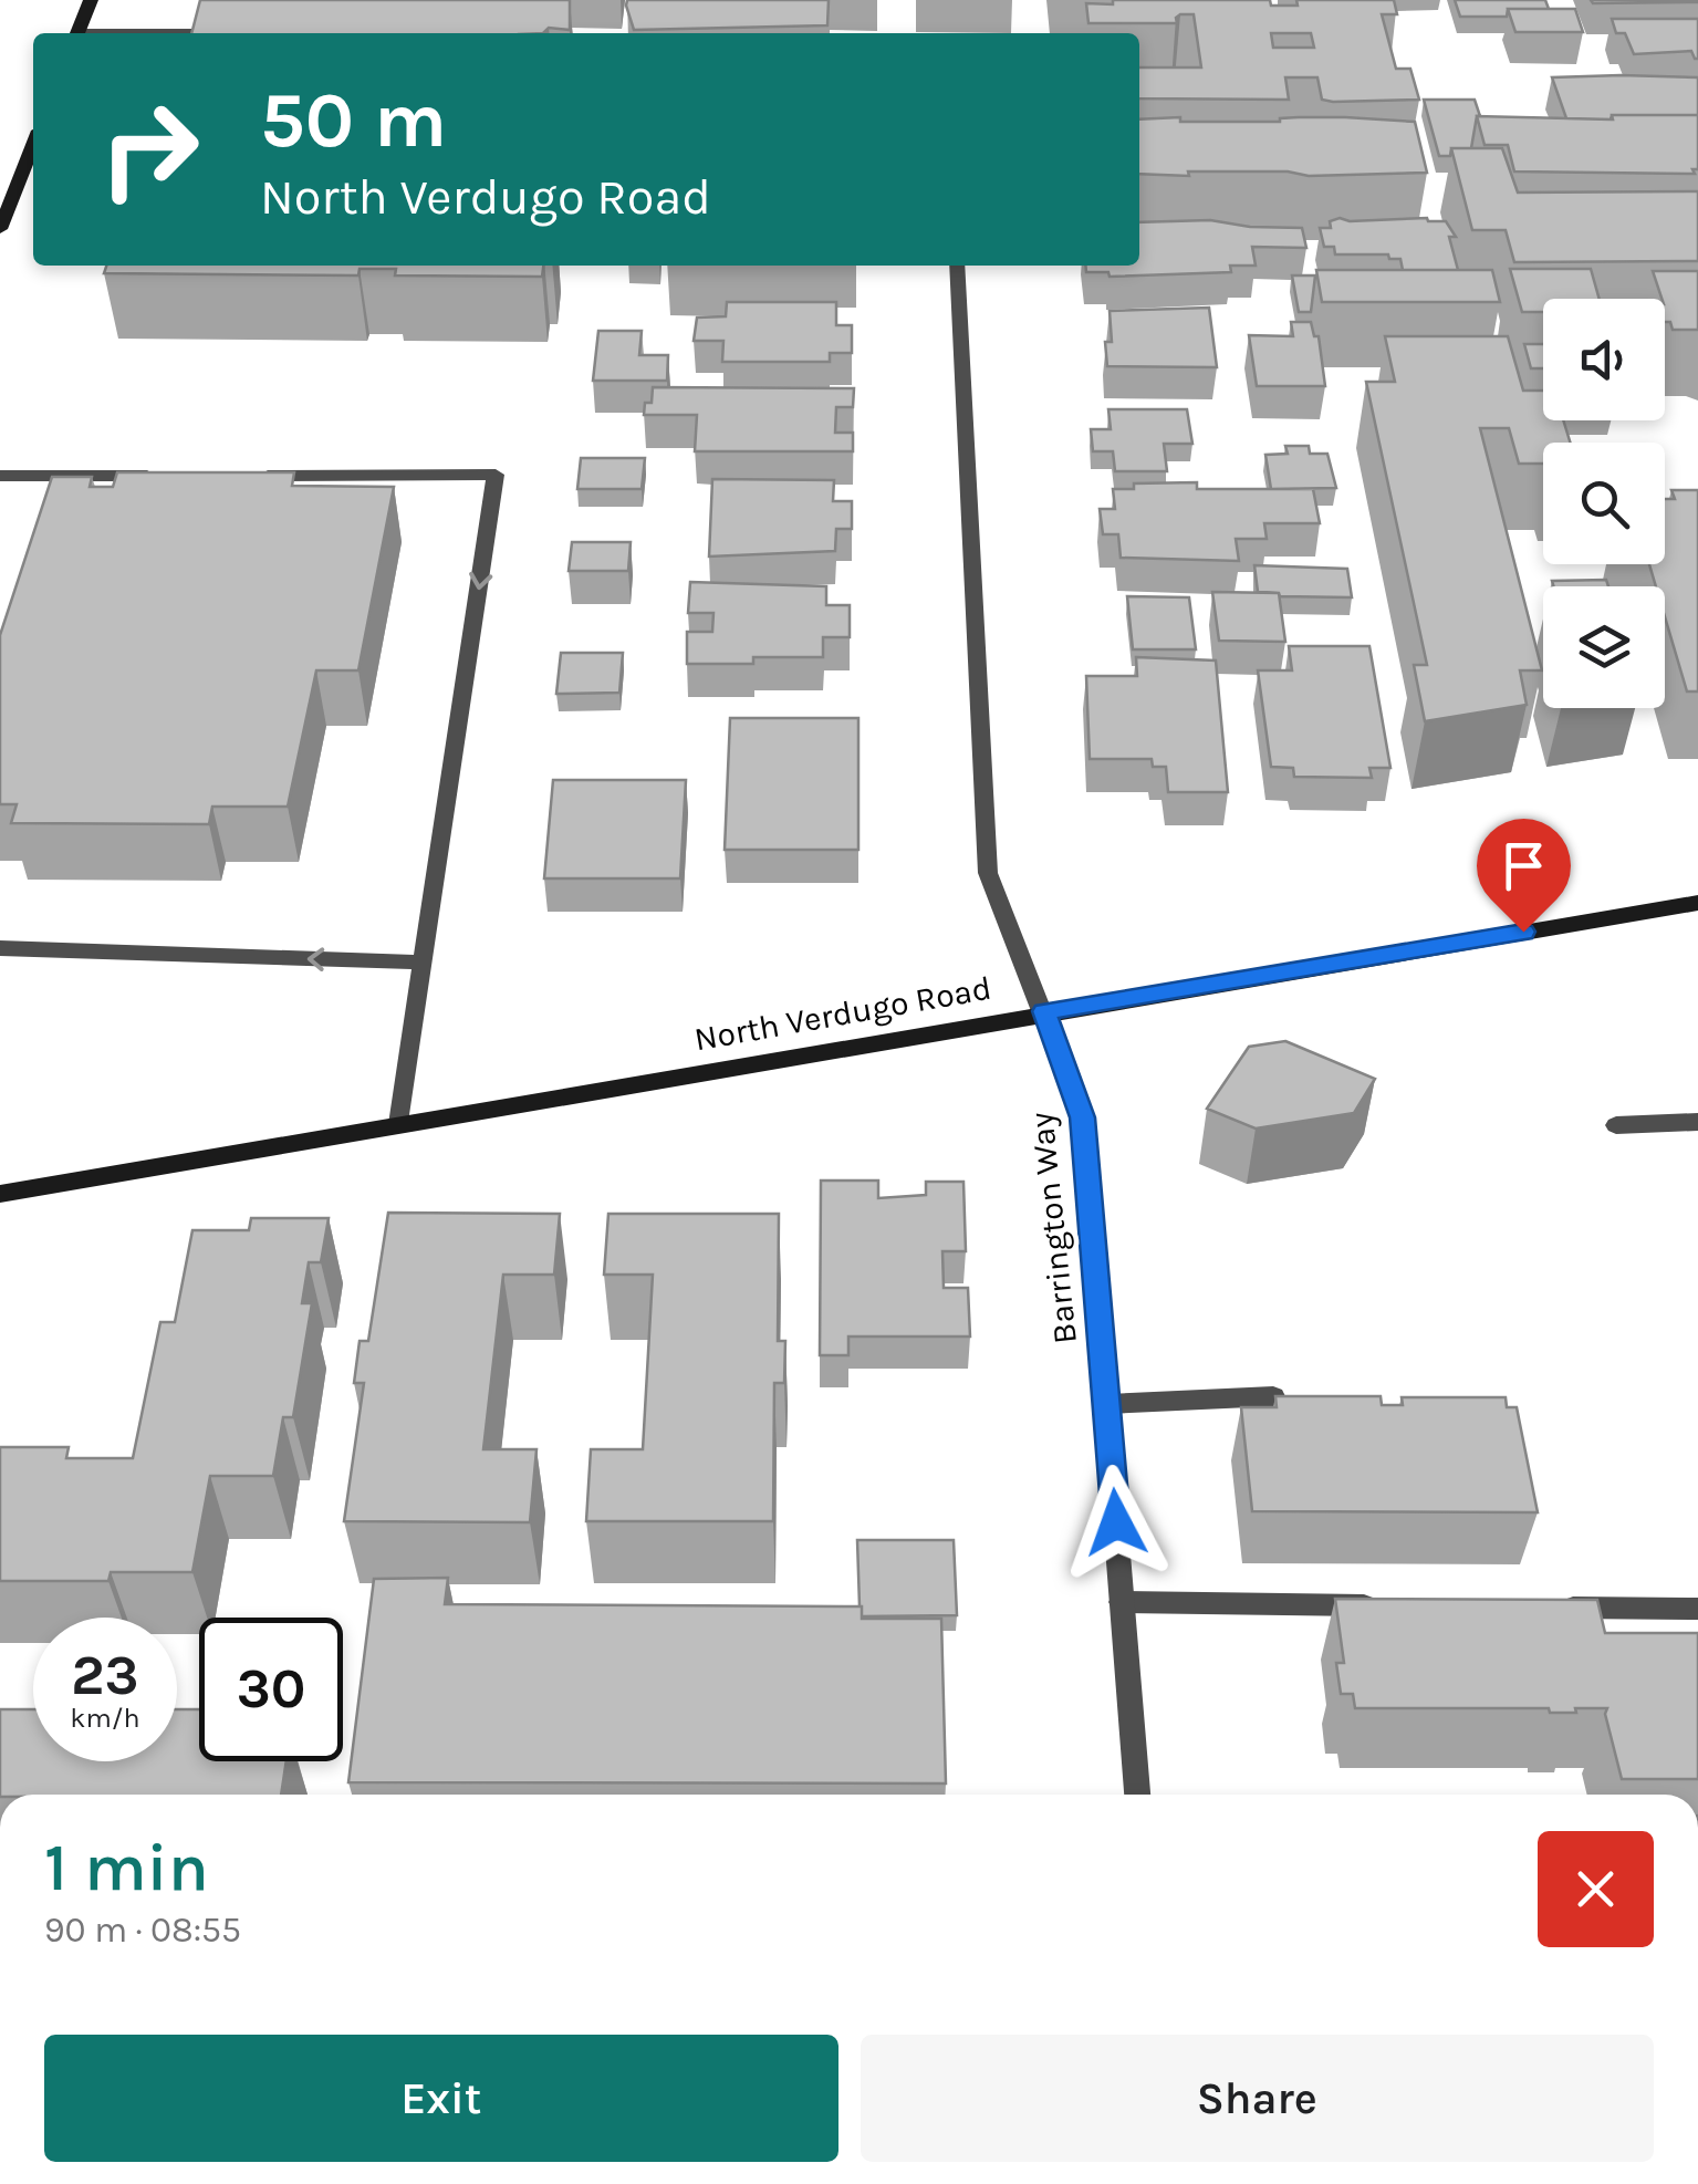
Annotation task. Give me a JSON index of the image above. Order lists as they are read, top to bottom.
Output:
{
  "streets": {
    "main road": ["North Verdugo Road"],
    "street": ["Barrington Way"]
  },
  "crossings": [
    ["North Verdugo Road", "Barrington Way"]
  ],
  "page": {
    "turn": ["50 m", "North Verdugo Road"],
    "speed": "23 km/h",
    "limit": "30",
    "heading": ["1 min", "90 m · 08:55"],
    "buttons": ["Exit", "Share"]
  }
}
